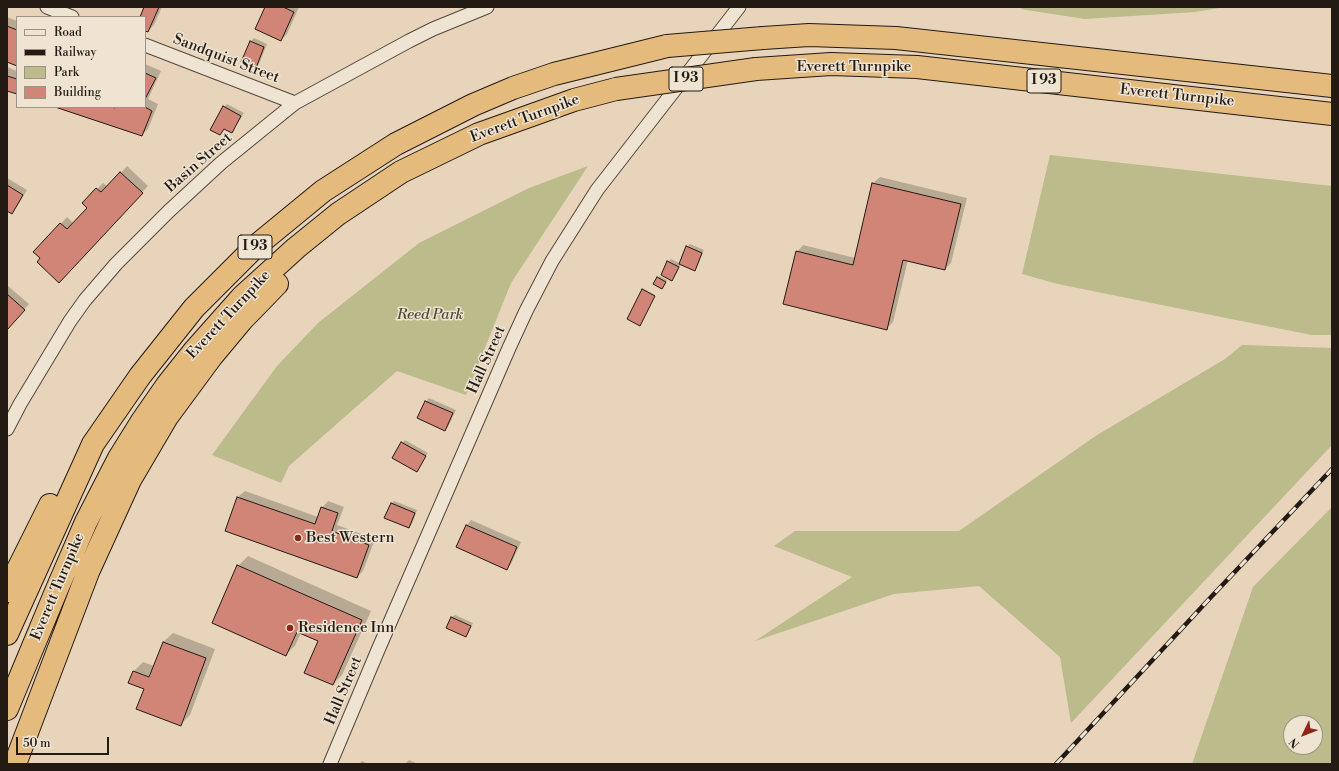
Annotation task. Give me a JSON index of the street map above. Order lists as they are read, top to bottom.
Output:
{
  "streets": {
    "highway": ["Everett Turnpike", "I 93"],
    "street": ["Sandquist Street", "Basin Street", "Hall Street"]
  },
  "crossings": [
    ["Sandquist Street", "Basin Street"]
  ],
  "parks": ["Reed Park"],
  "places": ["Best Western", "Residence Inn"],
  "legend": [
    "Road",
    "Railway",
    "Park",
    "Building"
  ],
  "scale_bar": "50 m",
  "north": "bottom left"
}
